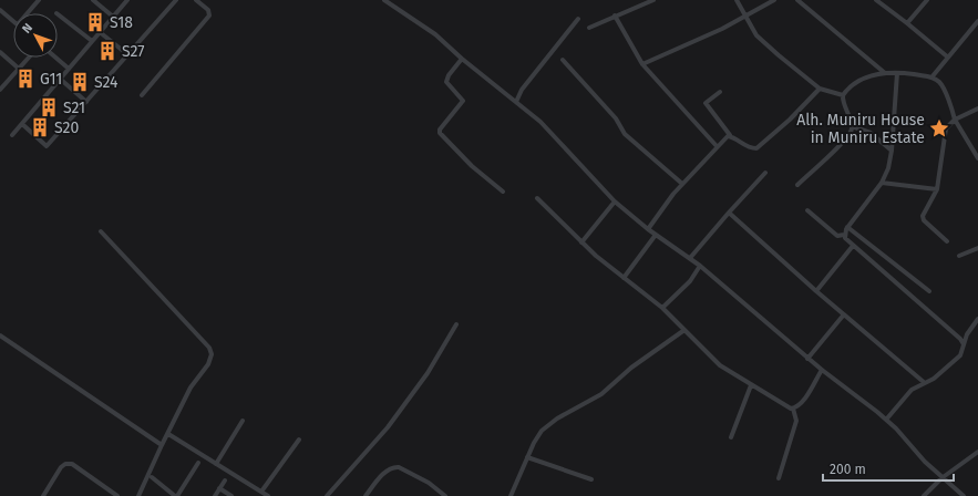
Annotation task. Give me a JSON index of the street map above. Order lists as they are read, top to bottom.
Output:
{
  "places": {
    "building": [
      "S18",
      "S27",
      "G11",
      "S24",
      "S21",
      "S20"
    ],
    "place": ["Alh. Muniru House in Muniru Estate"]
  },
  "scale_bar": "200 m",
  "north": "top left"
}
